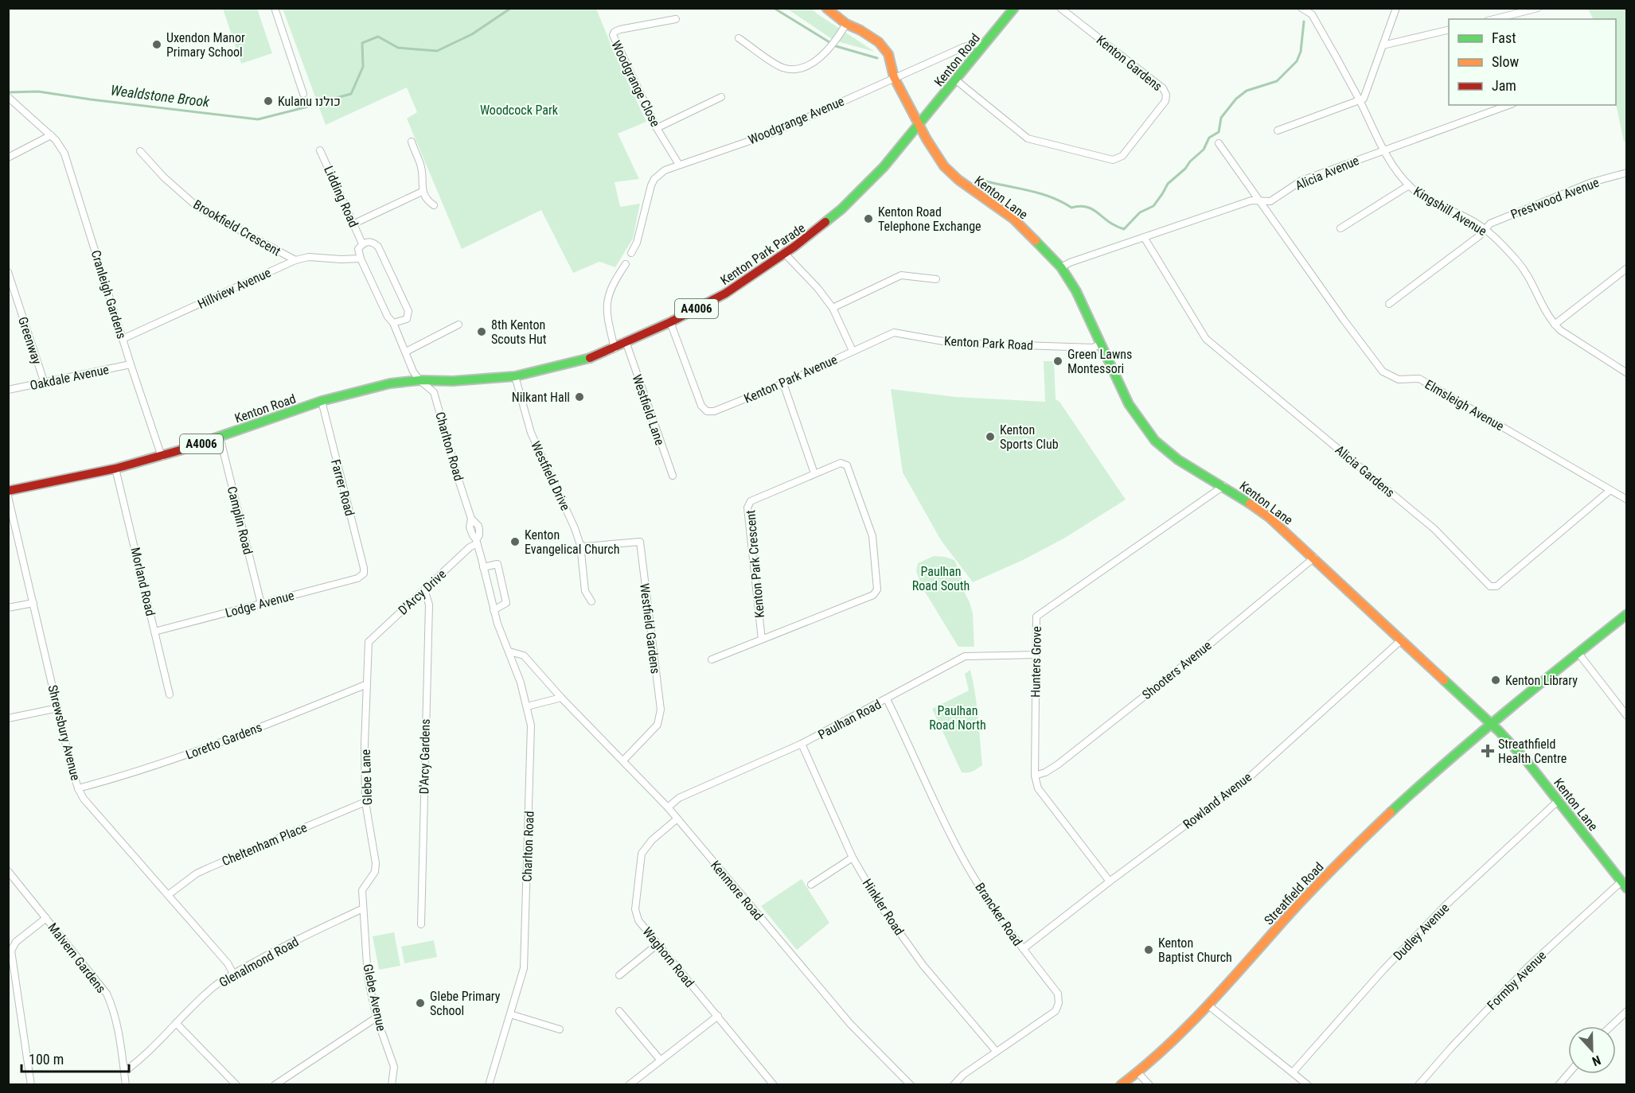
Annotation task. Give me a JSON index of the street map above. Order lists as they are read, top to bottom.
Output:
{
  "streets": {
    "street": [
      "Kenton Road",
      "Kenton Gardens",
      "Woodgrange Close",
      "Woodgrange Avenue",
      "Alicia Avenue",
      "Lidding Road",
      "Kenton Lane",
      "Prestwood Avenue",
      "Kingshill Avenue",
      "Brookfield Crescent",
      "Kenton Park Parade",
      "Hillview Avenue",
      "Cranleigh Gardens",
      "A4006",
      "Greenway",
      "Kenton Park Road",
      "Oakdale Avenue",
      "Kenton Park Avenue",
      "Elmsleigh Avenue",
      "Westfield Lane",
      "Charlton Road",
      "Alicia Gardens",
      "Westfield Drive",
      "Farrer Road",
      "Camplin Road",
      "Kenton Park Crescent",
      "Morland Road",
      "D'Arcy Drive",
      "Lodge Avenue",
      "Westfield Gardens",
      "Hunters Grove",
      "Shooters Avenue",
      "Paulhan Road",
      "Shrewsbury Avenue",
      "Loretto Gardens",
      "D'Arcy Gardens",
      "Glebe Lane",
      "Rowland Avenue",
      "Cheltenham Place",
      "Kenmore Road",
      "Streatfield Road",
      "Hinkler Road",
      "Brancker Road",
      "Dudley Avenue",
      "Waghorn Road",
      "Malvern Gardens",
      "Glenalmond Road",
      "Formby Avenue",
      "Glebe Avenue"
    ]
  },
  "crossings": [
    ["Kenton Road", "Kenton Gardens"],
    ["Kenton Road", "Woodgrange Avenue"],
    ["Kenton Road", "Kenton Lane"],
    ["Kenton Road", "Kenton Park Parade"],
    ["Kenton Road", "Cranleigh Gardens"],
    ["Kenton Road", "Charlton Road"],
    ["Kenton Road", "Farrer Road"],
    ["Kenton Road", "Camplin Road"],
    ["Kenton Road", "Morland Road"],
    ["Woodgrange Close", "Woodgrange Avenue"],
    ["Woodgrange Avenue", "Kenton Lane"],
    ["Alicia Avenue", "Kenton Lane"],
    ["Alicia Avenue", "Kingshill Avenue"],
    ["Alicia Avenue", "Elmsleigh Avenue"],
    ["Alicia Avenue", "Alicia Gardens"],
    ["Lidding Road", "Hillview Avenue"],
    ["Lidding Road", "Charlton Road"],
    ["Kenton Lane", "Kenton Park Parade"],
    ["Kenton Lane", "Kenton Park Road"],
    ["Kenton Lane", "Hunters Grove"],
    ["Kenton Lane", "Shooters Avenue"],
    ["Kenton Lane", "Rowland Avenue"],
    ["Kenton Lane", "Streatfield Road"],
    ["Kenton Lane", "Dudley Avenue"],
    ["Kenton Lane", "Formby Avenue"],
    ["Prestwood Avenue", "Kingshill Avenue"],
    ["Brookfield Crescent", "Hillview Avenue"],
    ["Kenton Park Parade", "Kenton Park Avenue"],
    ["Kenton Park Parade", "Westfield Lane"],
    ["Kenton Park Parade", "Charlton Road"],
    ["Kenton Park Parade", "Westfield Drive"],
    ["Hillview Avenue", "Cranleigh Gardens"],
    ["Cranleigh Gardens", "Oakdale Avenue"],
    ["Greenway", "Oakdale Avenue"],
    ["Kenton Park Road", "Kenton Park Avenue"],
    ["Elmsleigh Avenue", "Alicia Gardens"],
    ["Charlton Road", "D'Arcy Drive"],
    ["Charlton Road", "Kenmore Road"],
    ["Westfield Drive", "Westfield Gardens"],
    ["Farrer Road", "Lodge Avenue"],
    ["Camplin Road", "Lodge Avenue"],
    ["Morland Road", "Lodge Avenue"],
    ["D'Arcy Drive", "D'Arcy Gardens"],
    ["D'Arcy Drive", "Glebe Lane"],
    ["Westfield Gardens", "Kenmore Road"],
    ["Hunters Grove", "Shooters Avenue"],
    ["Hunters Grove", "Paulhan Road"],
    ["Hunters Grove", "Rowland Avenue"],
    ["Paulhan Road", "Kenmore Road"],
    ["Paulhan Road", "Hinkler Road"],
    ["Paulhan Road", "Brancker Road"],
    ["Shrewsbury Avenue", "Loretto Gardens"],
    ["Shrewsbury Avenue", "Cheltenham Place"],
    ["Shrewsbury Avenue", "Glenalmond Road"],
    ["Loretto Gardens", "Glebe Lane"],
    ["Glebe Lane", "Cheltenham Place"],
    ["Glebe Lane", "Glenalmond Road"],
    ["Glebe Lane", "Glebe Avenue"],
    ["Rowland Avenue", "Brancker Road"],
    ["Kenmore Road", "Waghorn Road"],
    ["Hinkler Road", "Brancker Road"],
    ["Malvern Gardens", "Glenalmond Road"],
    ["Glenalmond Road", "Glebe Avenue"]
  ],
  "water": ["Wealdstone Brook"],
  "parks": ["Woodcock Park", "Paulhan Road South", "Paulhan Road North"],
  "places": {
    "other": [
      "Uxendon Manor Primary School",
      "Kulanu כולנו",
      "Kenton Road Telephone Exchange",
      "8th Kenton Scouts Hut",
      "Green Lawns Montessori",
      "Nilkant Hall",
      "Kenton Sports Club",
      "Kenton Evangelical Church",
      "Kenton Library",
      "Kenton Baptist Church",
      "Glebe Primary School"
    ],
    "health": ["Streathfield Health Centre"]
  },
  "legend": ["Fast", "Slow", "Jam"],
  "scale_bar": "100 m",
  "north": "bottom"
}
